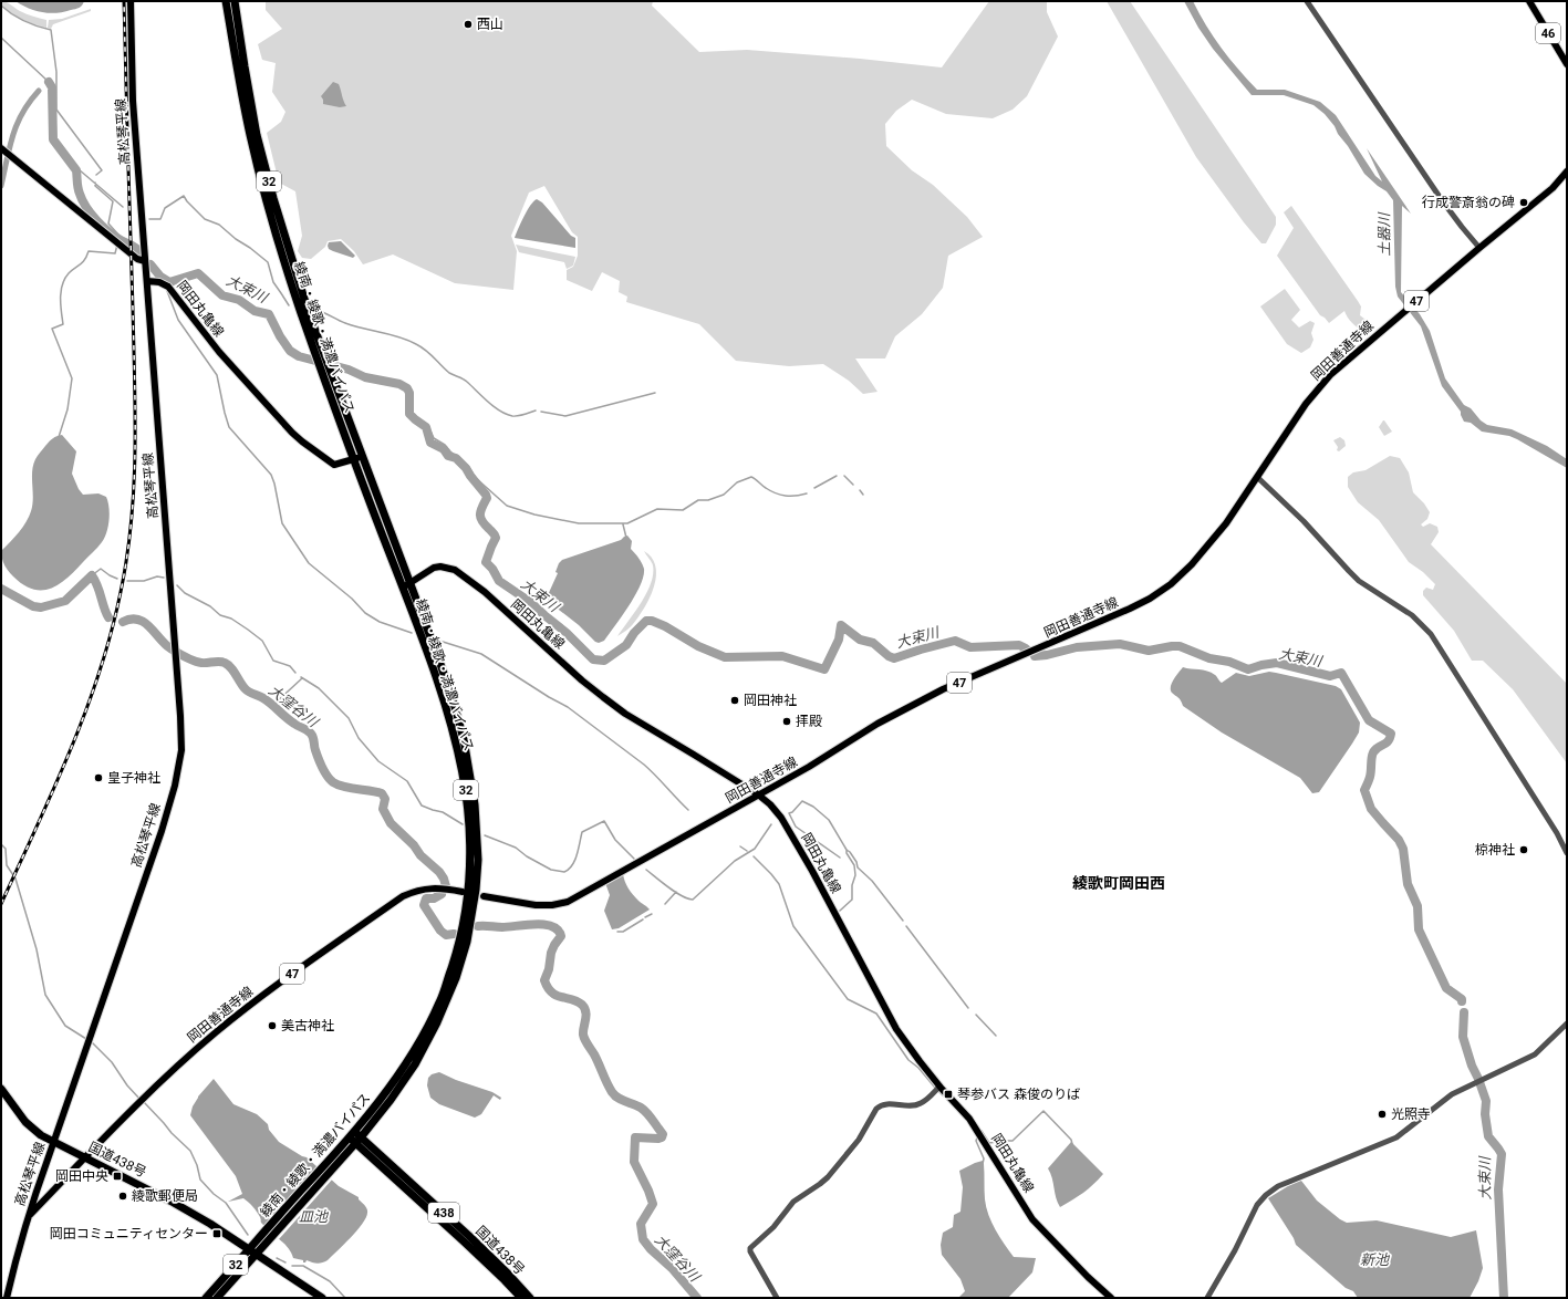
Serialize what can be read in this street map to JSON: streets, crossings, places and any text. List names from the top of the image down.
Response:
{
  "streets": {
    "highway": [
      "32",
      "綾南・綾歌・満濃バイパス",
      "国道438号",
      "438"
    ],
    "main road": [
      "46",
      "高松琴平線",
      "47",
      "岡田丸亀線",
      "岡田善通寺線"
    ]
  },
  "crossings": [
    ["高松琴平線", "岡田丸亀線"],
    ["高松琴平線", "岡田善通寺線"],
    ["高松琴平線", "国道438号"],
    ["岡田丸亀線", "綾南・綾歌・満濃バイパス"],
    ["岡田丸亀線", "岡田善通寺線"],
    ["綾南・綾歌・満濃バイパス", "国道438号"],
    ["岡田善通寺線", "国道438号"]
  ],
  "districts": ["綾歌町岡田西"],
  "water": [
    "土器川",
    "大束川",
    "大窪谷川",
    "皿池",
    "新池"
  ],
  "places": {
    "other": [
      "西山",
      "行成警斎翁の碑",
      "岡田神社",
      "拝殿",
      "皇子神社",
      "椋神社",
      "美古神社",
      "光照寺",
      "綾歌郵便局"
    ],
    "transit": ["琴参バス 森俊のりば", "岡田中央", "岡田コミュニティセンター"]
  }
}
